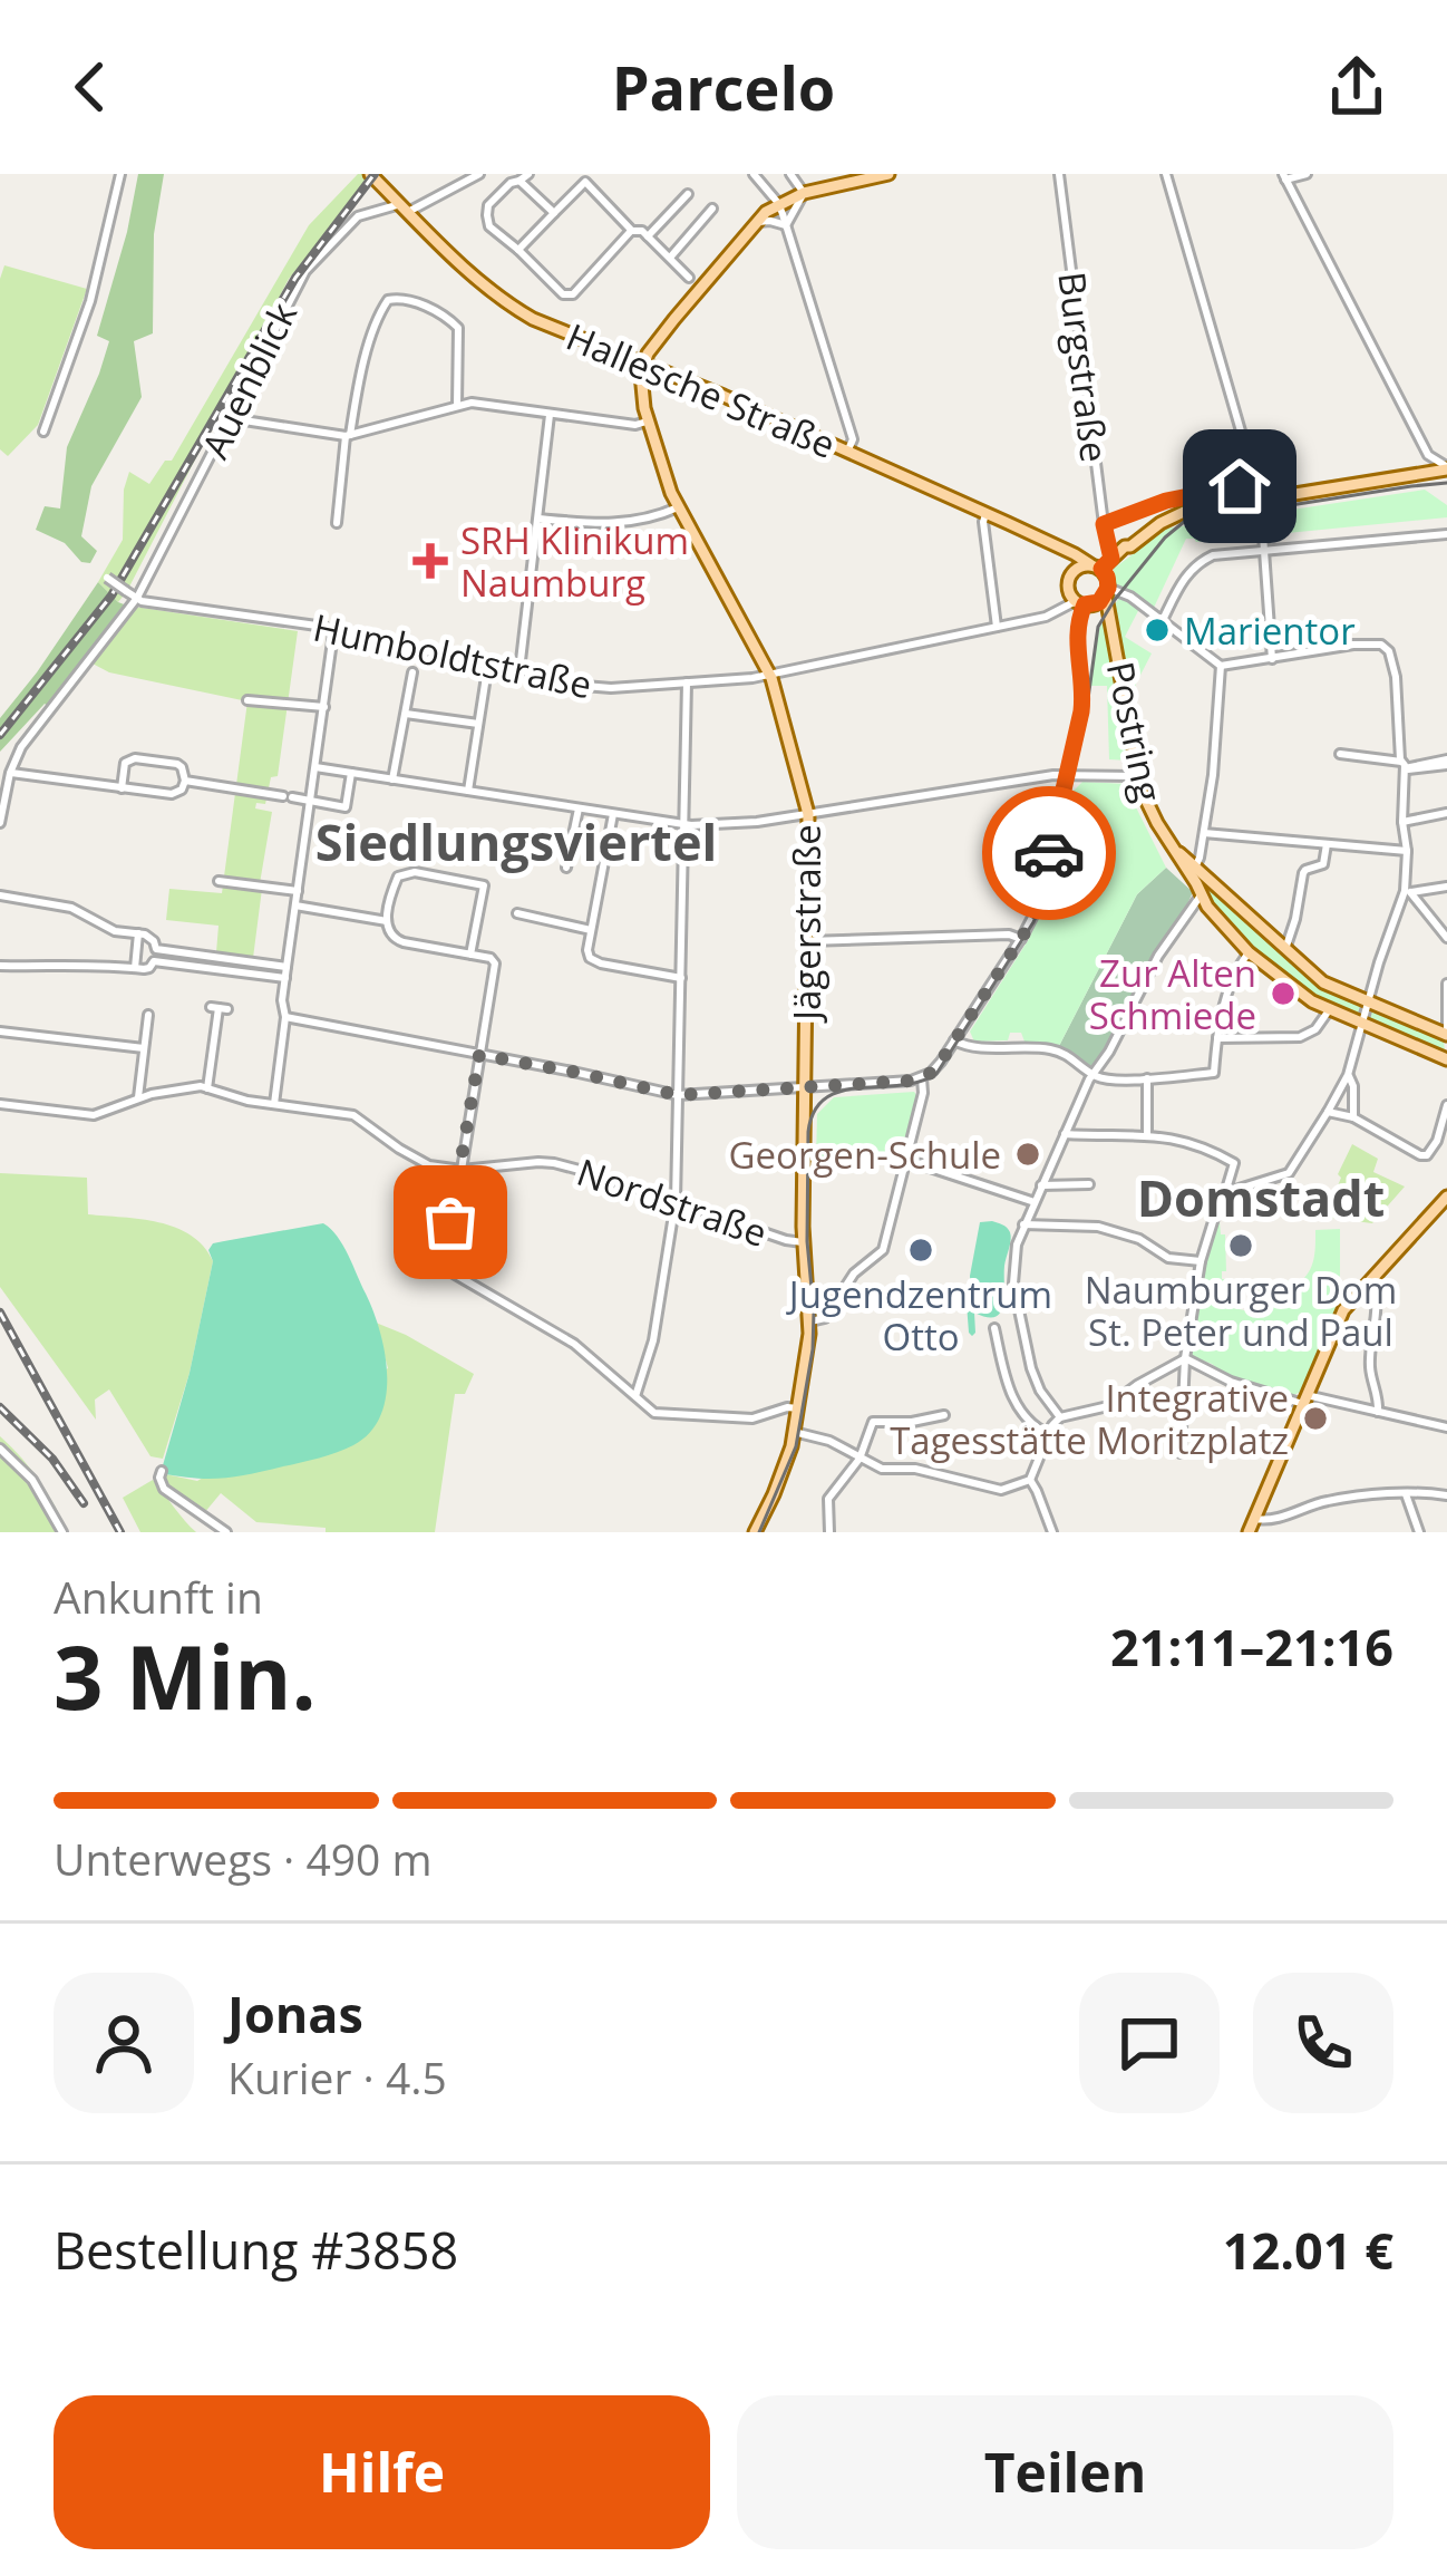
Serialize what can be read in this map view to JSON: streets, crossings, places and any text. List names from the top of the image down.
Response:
{
  "streets": {
    "main road": ["Hallesche Straße", "Postring", "Jägerstraße"],
    "street": [
      "Burgstraße",
      "Auenblick",
      "Humboldtstraße",
      "Nordstraße"
    ]
  },
  "crossings": [
    ["Auenblick", "Hallesche Straße"],
    ["Auenblick", "Humboldtstraße"],
    ["Hallesche Straße", "Jägerstraße"],
    ["Humboldtstraße", "Postring"],
    ["Humboldtstraße", "Jägerstraße"],
    ["Jägerstraße", "Nordstraße"]
  ],
  "districts": ["Siedlungsviertel", "Domstadt"],
  "places": {
    "health": ["SRH Klinikum Naumburg"],
    "other": [
      "Marientor",
      "Zur Alten Schmiede",
      "Georgen-Schule",
      "Naumburger Dom St. Peter und Paul",
      "Jugendzentrum Otto",
      "Integrative Tagesstätte Moritzplatz"
    ]
  },
  "page": {
    "header": "Parcelo",
    "heading": ["3 Min.", "Ankunft in", "21:11–21:16"],
    "panel": [
      "Jonas",
      "Kurier · 4.5",
      "Bestellung #3858",
      "12.01 €"
    ],
    "bar": "Unterwegs · 490 m",
    "buttons": ["Hilfe", "Teilen"]
  }
}
